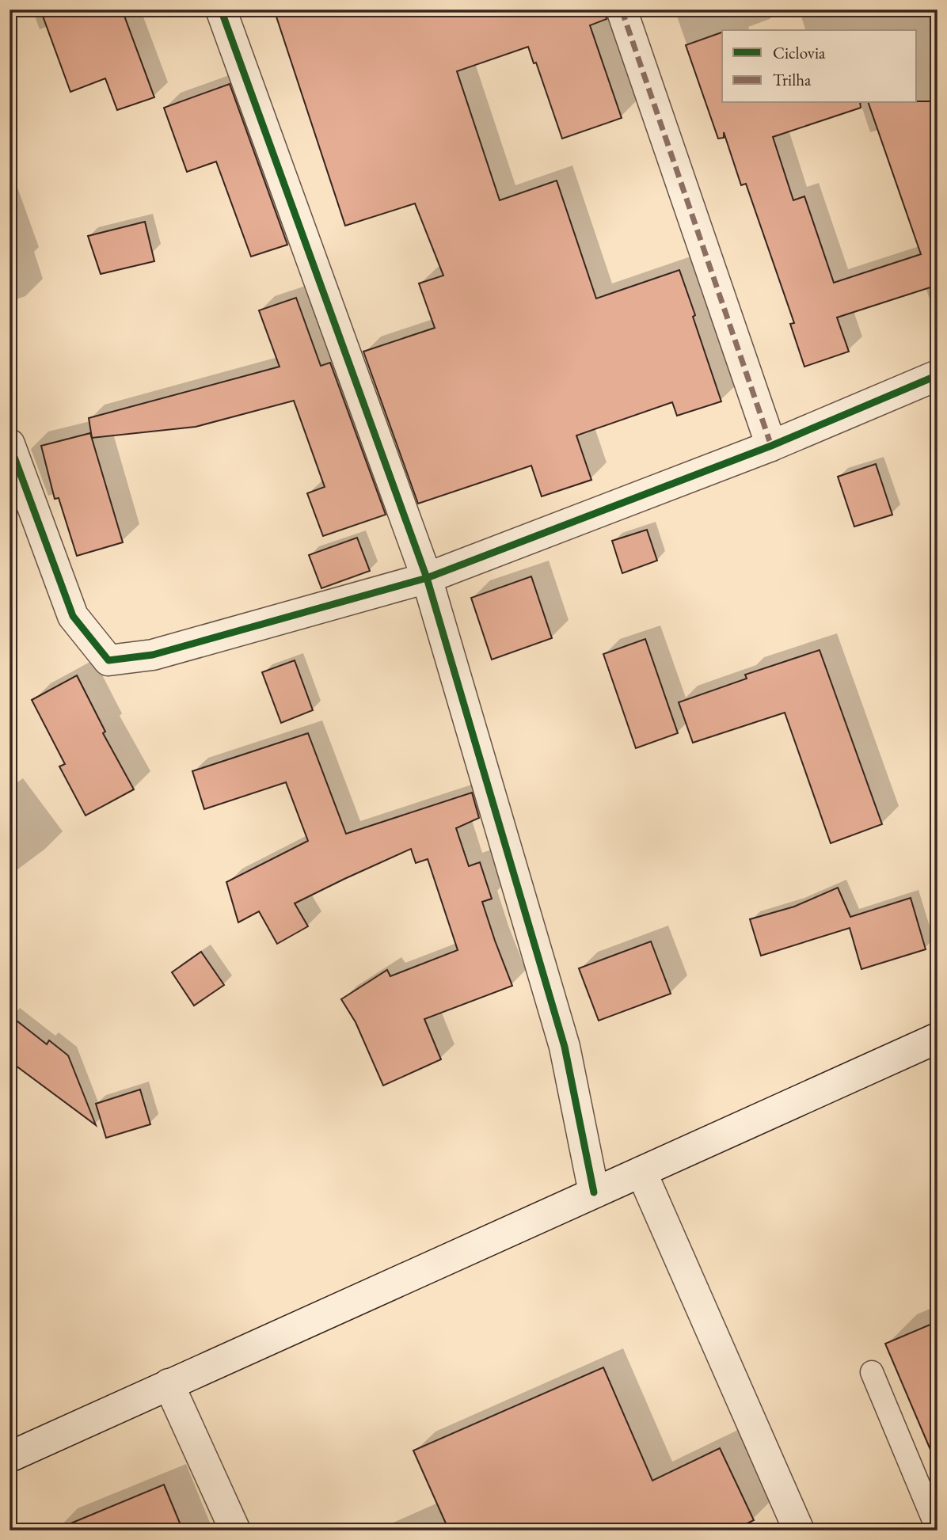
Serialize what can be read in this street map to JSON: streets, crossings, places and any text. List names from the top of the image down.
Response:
{
  "legend": ["Ciclovia", "Trilha"]
}
